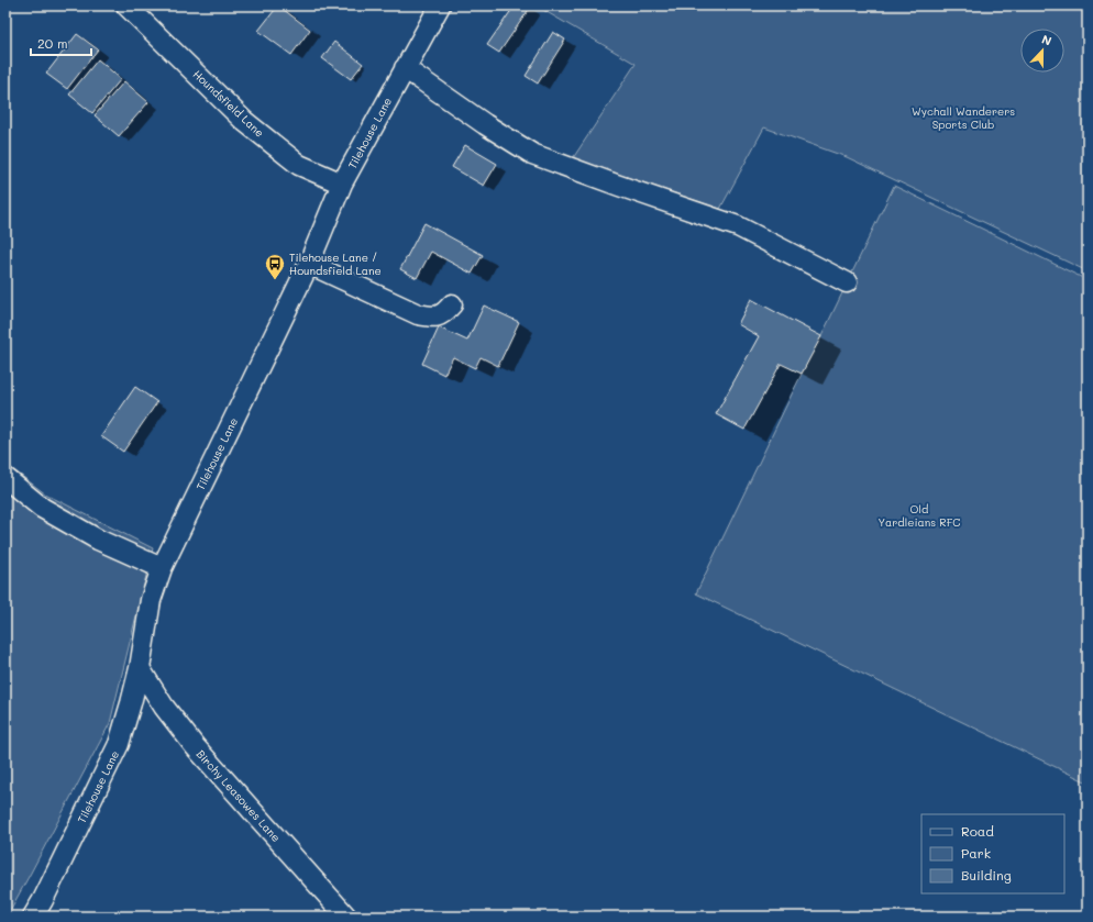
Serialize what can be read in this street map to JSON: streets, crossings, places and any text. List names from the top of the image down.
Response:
{
  "streets": {
    "street": ["Houndsfield Lane", "Tilehouse Lane", "Birchy Leasowes Lane"]
  },
  "crossings": [
    ["Houndsfield Lane", "Tilehouse Lane"],
    ["Tilehouse Lane", "Birchy Leasowes Lane"]
  ],
  "parks": ["Wychall Wanderers Sports Club", "Old Yardleians RFC"],
  "places": {
    "bus stop": ["Tilehouse Lane / Houndsfield Lane"]
  },
  "legend": ["Road", "Park", "Building"],
  "scale_bar": "20 m",
  "north": "top"
}
